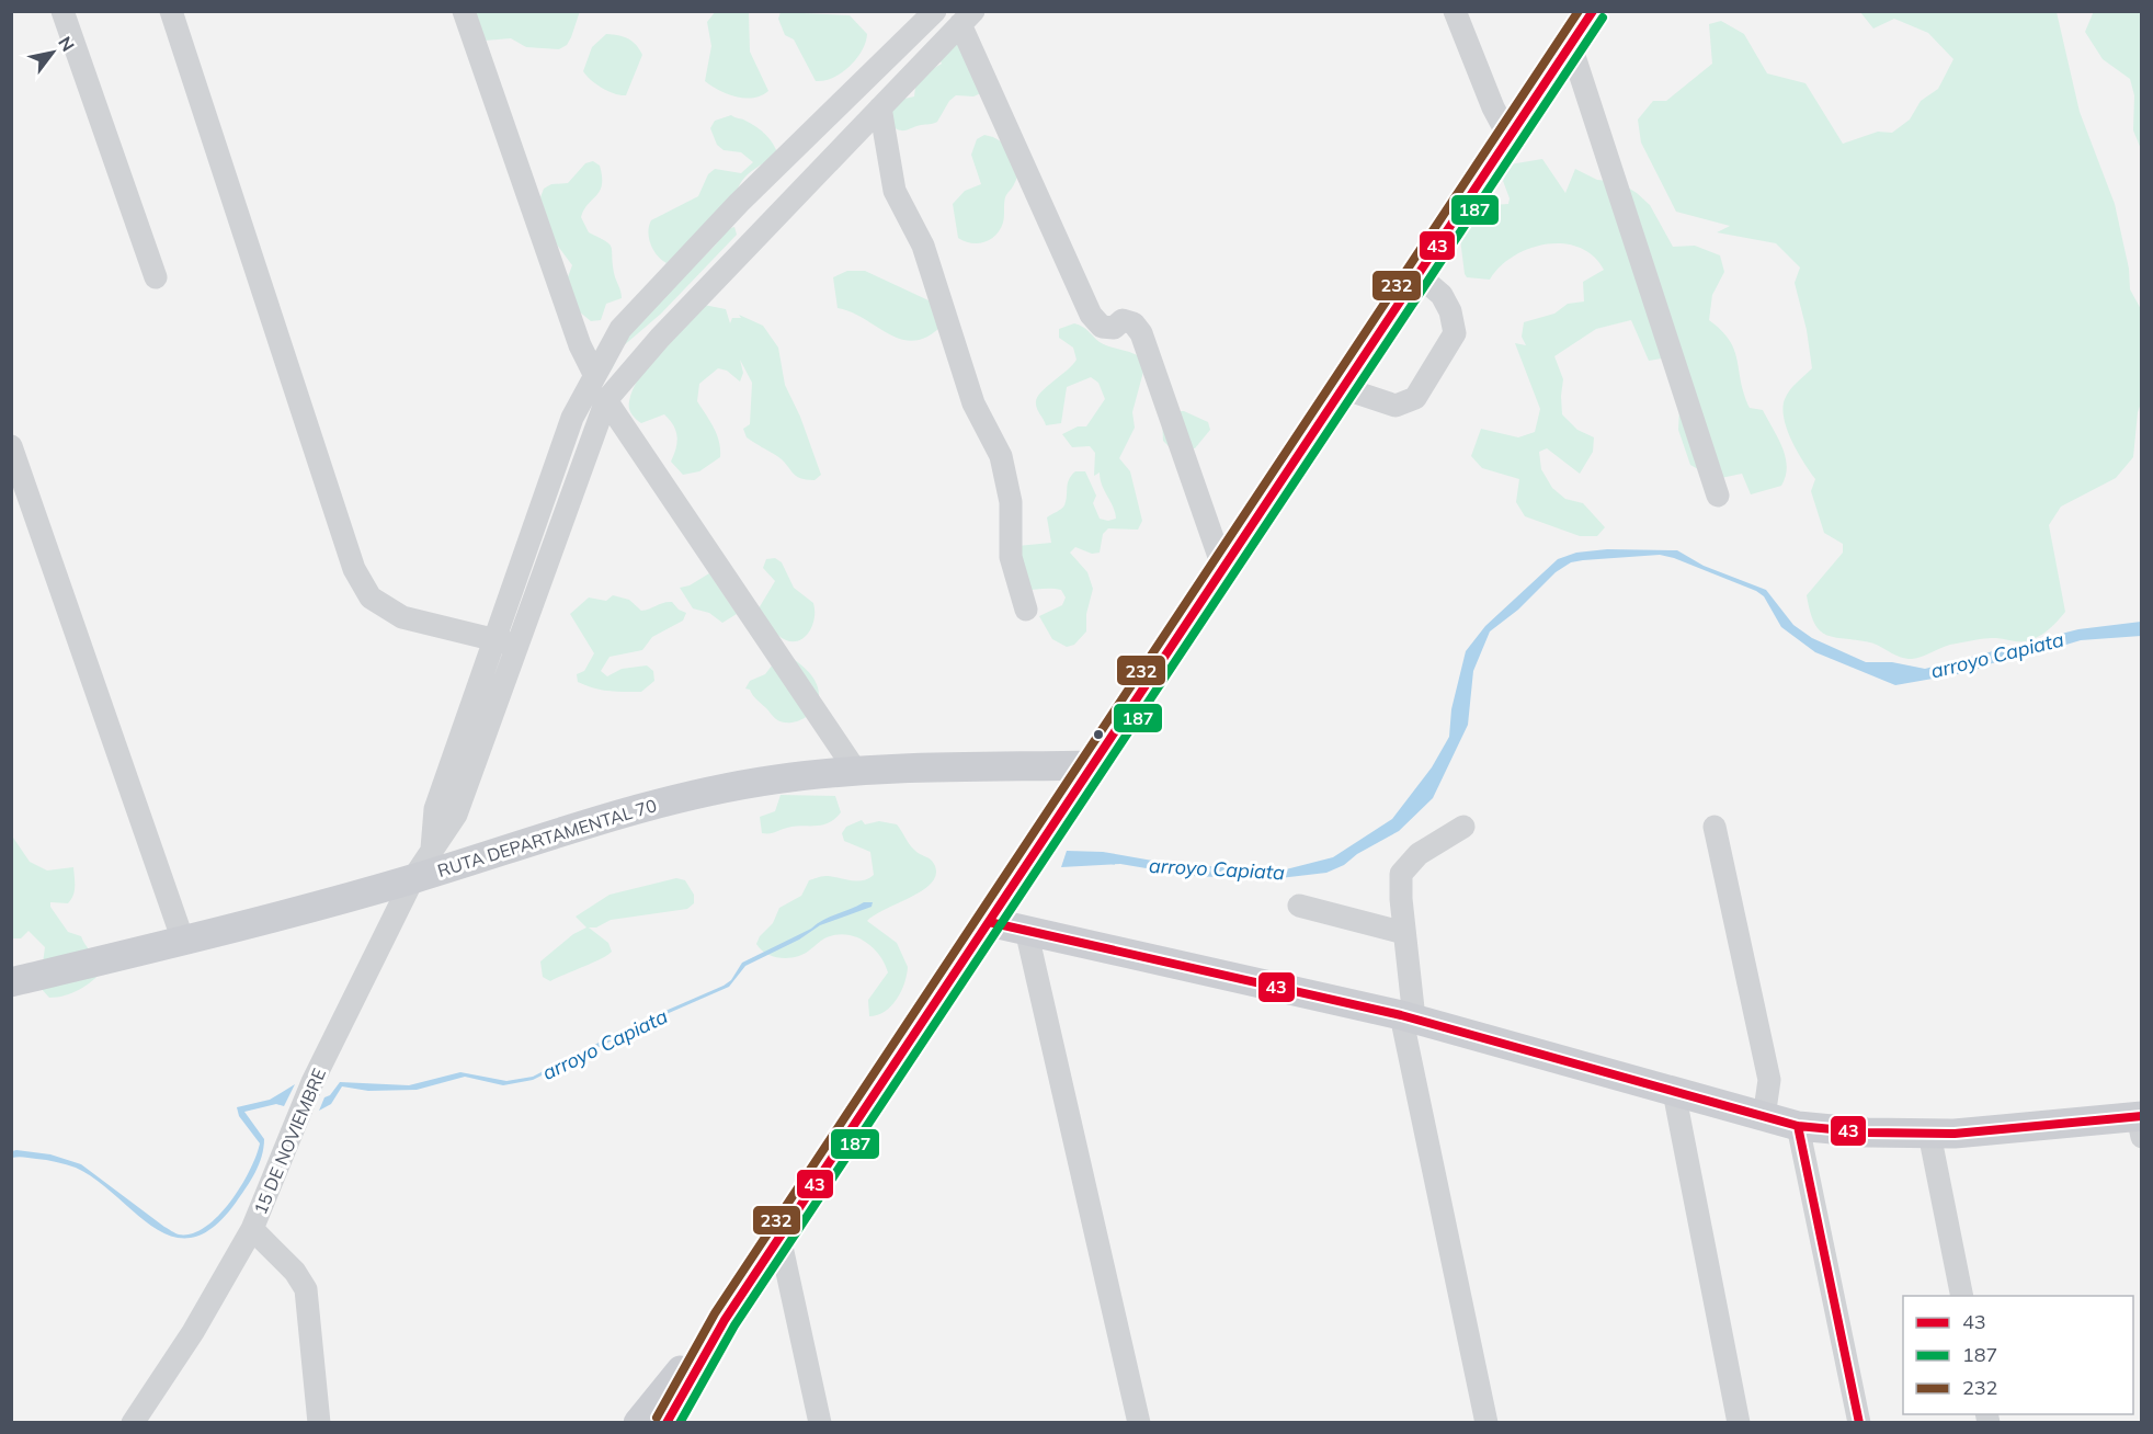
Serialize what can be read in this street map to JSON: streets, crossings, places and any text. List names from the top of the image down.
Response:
{
  "streets": {
    "main road": ["RUTA DEPARTAMENTAL 70"],
    "street": ["15 DE NOVIEMBRE"]
  },
  "crossings": [
    ["RUTA DEPARTAMENTAL 70", "15 DE NOVIEMBRE"]
  ],
  "water": ["arroyo Capiata"],
  "lines": ["transit line 43", "transit line 232", "transit line 187"],
  "legend": ["43", "187", "232"],
  "north": "top right"
}
